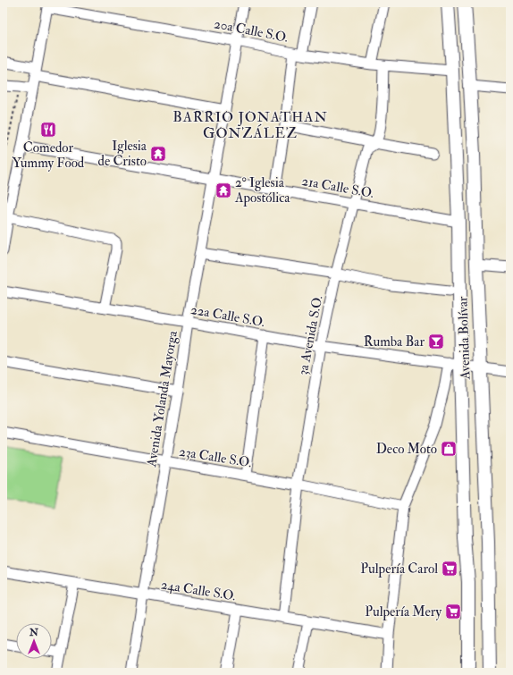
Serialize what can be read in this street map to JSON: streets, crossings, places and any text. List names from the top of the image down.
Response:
{
  "streets": {
    "main road": ["Avenida Bolívar"],
    "street": [
      "20a Calle S.O.",
      "21a Calle S.O.",
      "22a Calle S.O.",
      "3a Avenida S.O.",
      "Avenida Yolanda Mayorga",
      "23a Calle S.O.",
      "24a Calle S.O."
    ]
  },
  "crossings": [
    ["20a Calle S.O.", "3a Avenida S.O."],
    ["20a Calle S.O.", "Avenida Bolívar"],
    ["20a Calle S.O.", "Avenida Yolanda Mayorga"],
    ["21a Calle S.O.", "3a Avenida S.O."],
    ["21a Calle S.O.", "Avenida Bolívar"],
    ["21a Calle S.O.", "Avenida Yolanda Mayorga"],
    ["22a Calle S.O.", "3a Avenida S.O."],
    ["22a Calle S.O.", "Avenida Bolívar"],
    ["22a Calle S.O.", "Avenida Yolanda Mayorga"],
    ["3a Avenida S.O.", "23a Calle S.O."],
    ["3a Avenida S.O.", "24a Calle S.O."],
    ["Avenida Yolanda Mayorga", "23a Calle S.O."],
    ["Avenida Yolanda Mayorga", "24a Calle S.O."]
  ],
  "districts": ["BARRIO JONATHAN GONZÁLEZ"],
  "places": {
    "restaurant": ["Comedor Yummy Food"],
    "temple": ["Iglesia de Cristo", "2° Iglesia Apostólica"],
    "bar": ["Rumba Bar"],
    "shop": ["Deco Moto"],
    "supermarket": ["Pulpería Carol", "Pulpería Mery"]
  },
  "north": "top"
}
